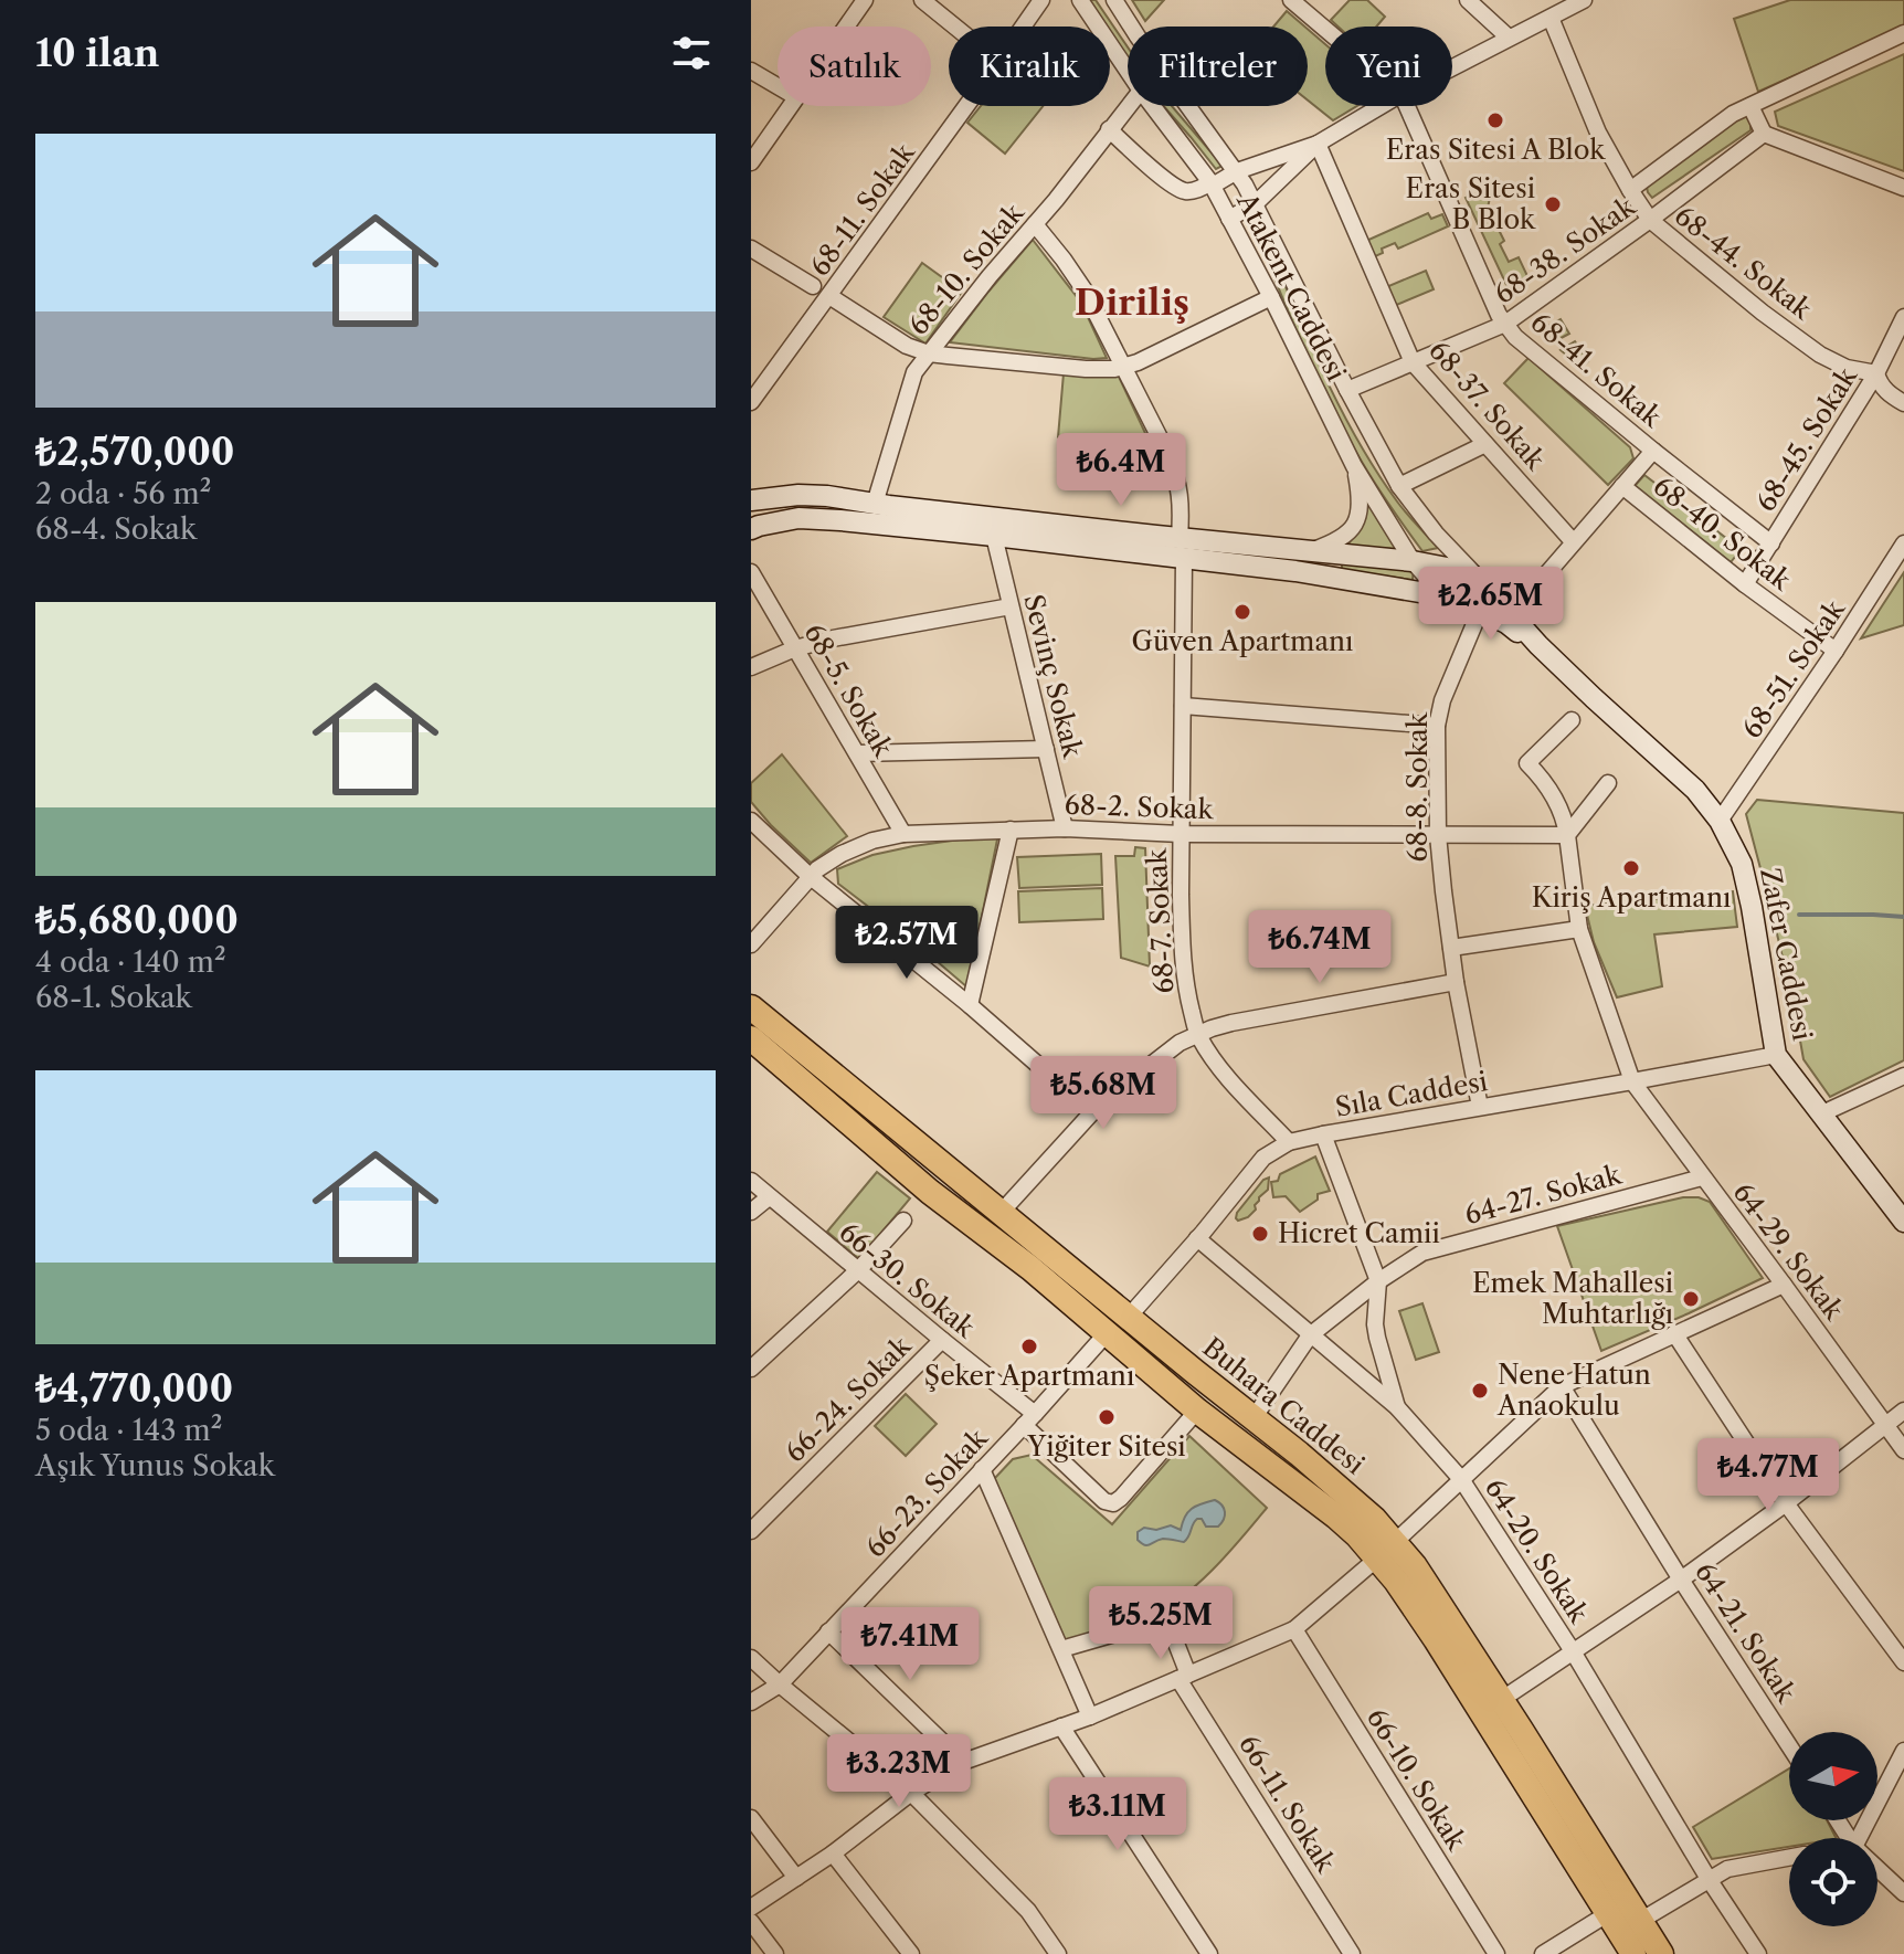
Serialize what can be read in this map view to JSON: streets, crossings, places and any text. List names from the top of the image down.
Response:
{
  "streets": {
    "main road": ["Buhara Caddesi"],
    "street": [
      "68-11. Sokak",
      "68-38. Sokak",
      "68-44. Sokak",
      "68-10. Sokak",
      "Atakent Caddesi",
      "68-41. Sokak",
      "68-37. Sokak",
      "68-45. Sokak",
      "68-40. Sokak",
      "68-51. Sokak",
      "Sevinç Sokak",
      "68-5. Sokak",
      "68-8. Sokak",
      "68-2. Sokak",
      "68-7. Sokak",
      "Zafer Caddesi",
      "Sıla Caddesi",
      "64-27. Sokak",
      "64-29. Sokak",
      "66-30. Sokak",
      "66-24. Sokak",
      "66-23. Sokak",
      "64-20. Sokak",
      "64-21. Sokak",
      "66-10. Sokak",
      "66-11. Sokak"
    ]
  },
  "crossings": [
    ["68-38. Sokak", "68-44. Sokak"],
    ["68-38. Sokak", "Atakent Caddesi"],
    ["68-38. Sokak", "68-41. Sokak"],
    ["68-38. Sokak", "68-37. Sokak"],
    ["68-44. Sokak", "68-45. Sokak"],
    ["68-10. Sokak", "68-7. Sokak"],
    ["Atakent Caddesi", "68-8. Sokak"],
    ["68-41. Sokak", "68-45. Sokak"],
    ["68-45. Sokak", "68-40. Sokak"],
    ["68-40. Sokak", "68-51. Sokak"],
    ["68-51. Sokak", "Zafer Caddesi"],
    ["Sevinç Sokak", "68-2. Sokak"],
    ["68-5. Sokak", "68-2. Sokak"],
    ["68-8. Sokak", "68-2. Sokak"],
    ["68-8. Sokak", "Sıla Caddesi"],
    ["68-2. Sokak", "68-7. Sokak"],
    ["68-2. Sokak", "64-29. Sokak"],
    ["68-7. Sokak", "Sıla Caddesi"],
    ["Zafer Caddesi", "Sıla Caddesi"],
    ["Sıla Caddesi", "64-29. Sokak"],
    ["Sıla Caddesi", "Buhara Caddesi"],
    ["Sıla Caddesi", "64-20. Sokak"],
    ["64-27. Sokak", "64-29. Sokak"],
    ["64-27. Sokak", "Buhara Caddesi"],
    ["64-27. Sokak", "64-20. Sokak"],
    ["66-30. Sokak", "66-24. Sokak"],
    ["66-30. Sokak", "Buhara Caddesi"],
    ["66-30. Sokak", "66-23. Sokak"],
    ["Buhara Caddesi", "66-23. Sokak"]
  ],
  "districts": ["Diriliş"],
  "places": [
    "Eras Sitesi A Blok",
    "Eras Sitesi B Blok",
    "Güven Apartmanı",
    "Kiriş Apartmanı",
    "Hicret Camii",
    "Emek Mahallesi Muhtarlığı",
    "Şeker Apartmanı",
    "Nene Hatun Anaokulu",
    "Yiğiter Sitesi"
  ],
  "north": "right",
  "page": {
    "heading": "10 ilan",
    "chip": [
      "Satılık",
      "Kiralık",
      "Filtreler",
      "Yeni"
    ],
    "list": [
      {
        "name": "₺2,570,000",
        "note": "2 oda · 56 m² · 68-4. Sokak"
      },
      {
        "name": "₺5,680,000",
        "note": "4 oda · 140 m² · 68-1. Sokak"
      },
      {
        "name": "₺4,770,000",
        "note": "5 oda · 143 m² · Aşık Yunus Sokak"
      }
    ],
    "price": [
      "₺6.4M",
      "₺2.65M",
      "₺2.57M",
      "₺6.74M",
      "₺5.68M",
      "₺4.77M",
      "₺5.25M",
      "₺7.41M",
      "₺3.23M",
      "₺3.11M"
    ]
  }
}
